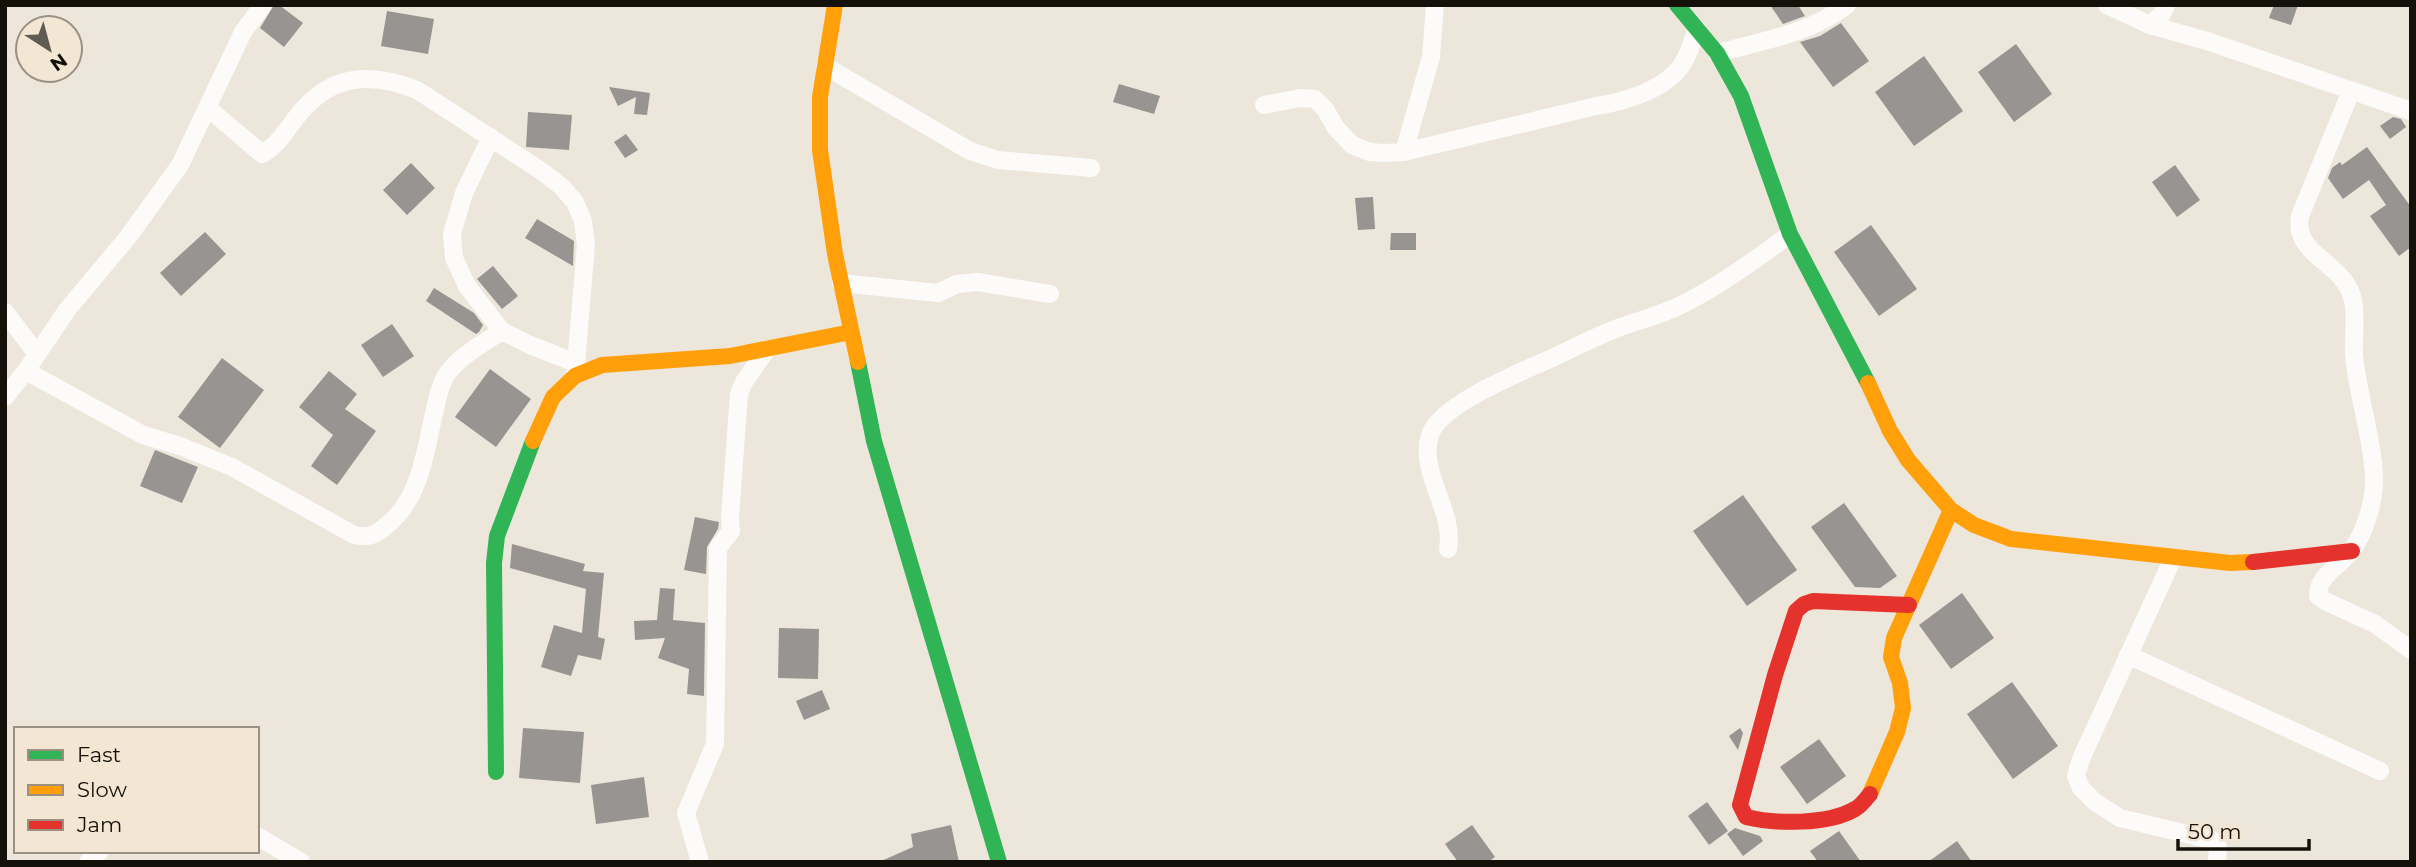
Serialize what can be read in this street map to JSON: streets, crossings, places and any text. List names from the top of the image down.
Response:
{
  "legend": ["Fast", "Slow", "Jam"],
  "scale_bar": "50 m",
  "north": "bottom right"
}
